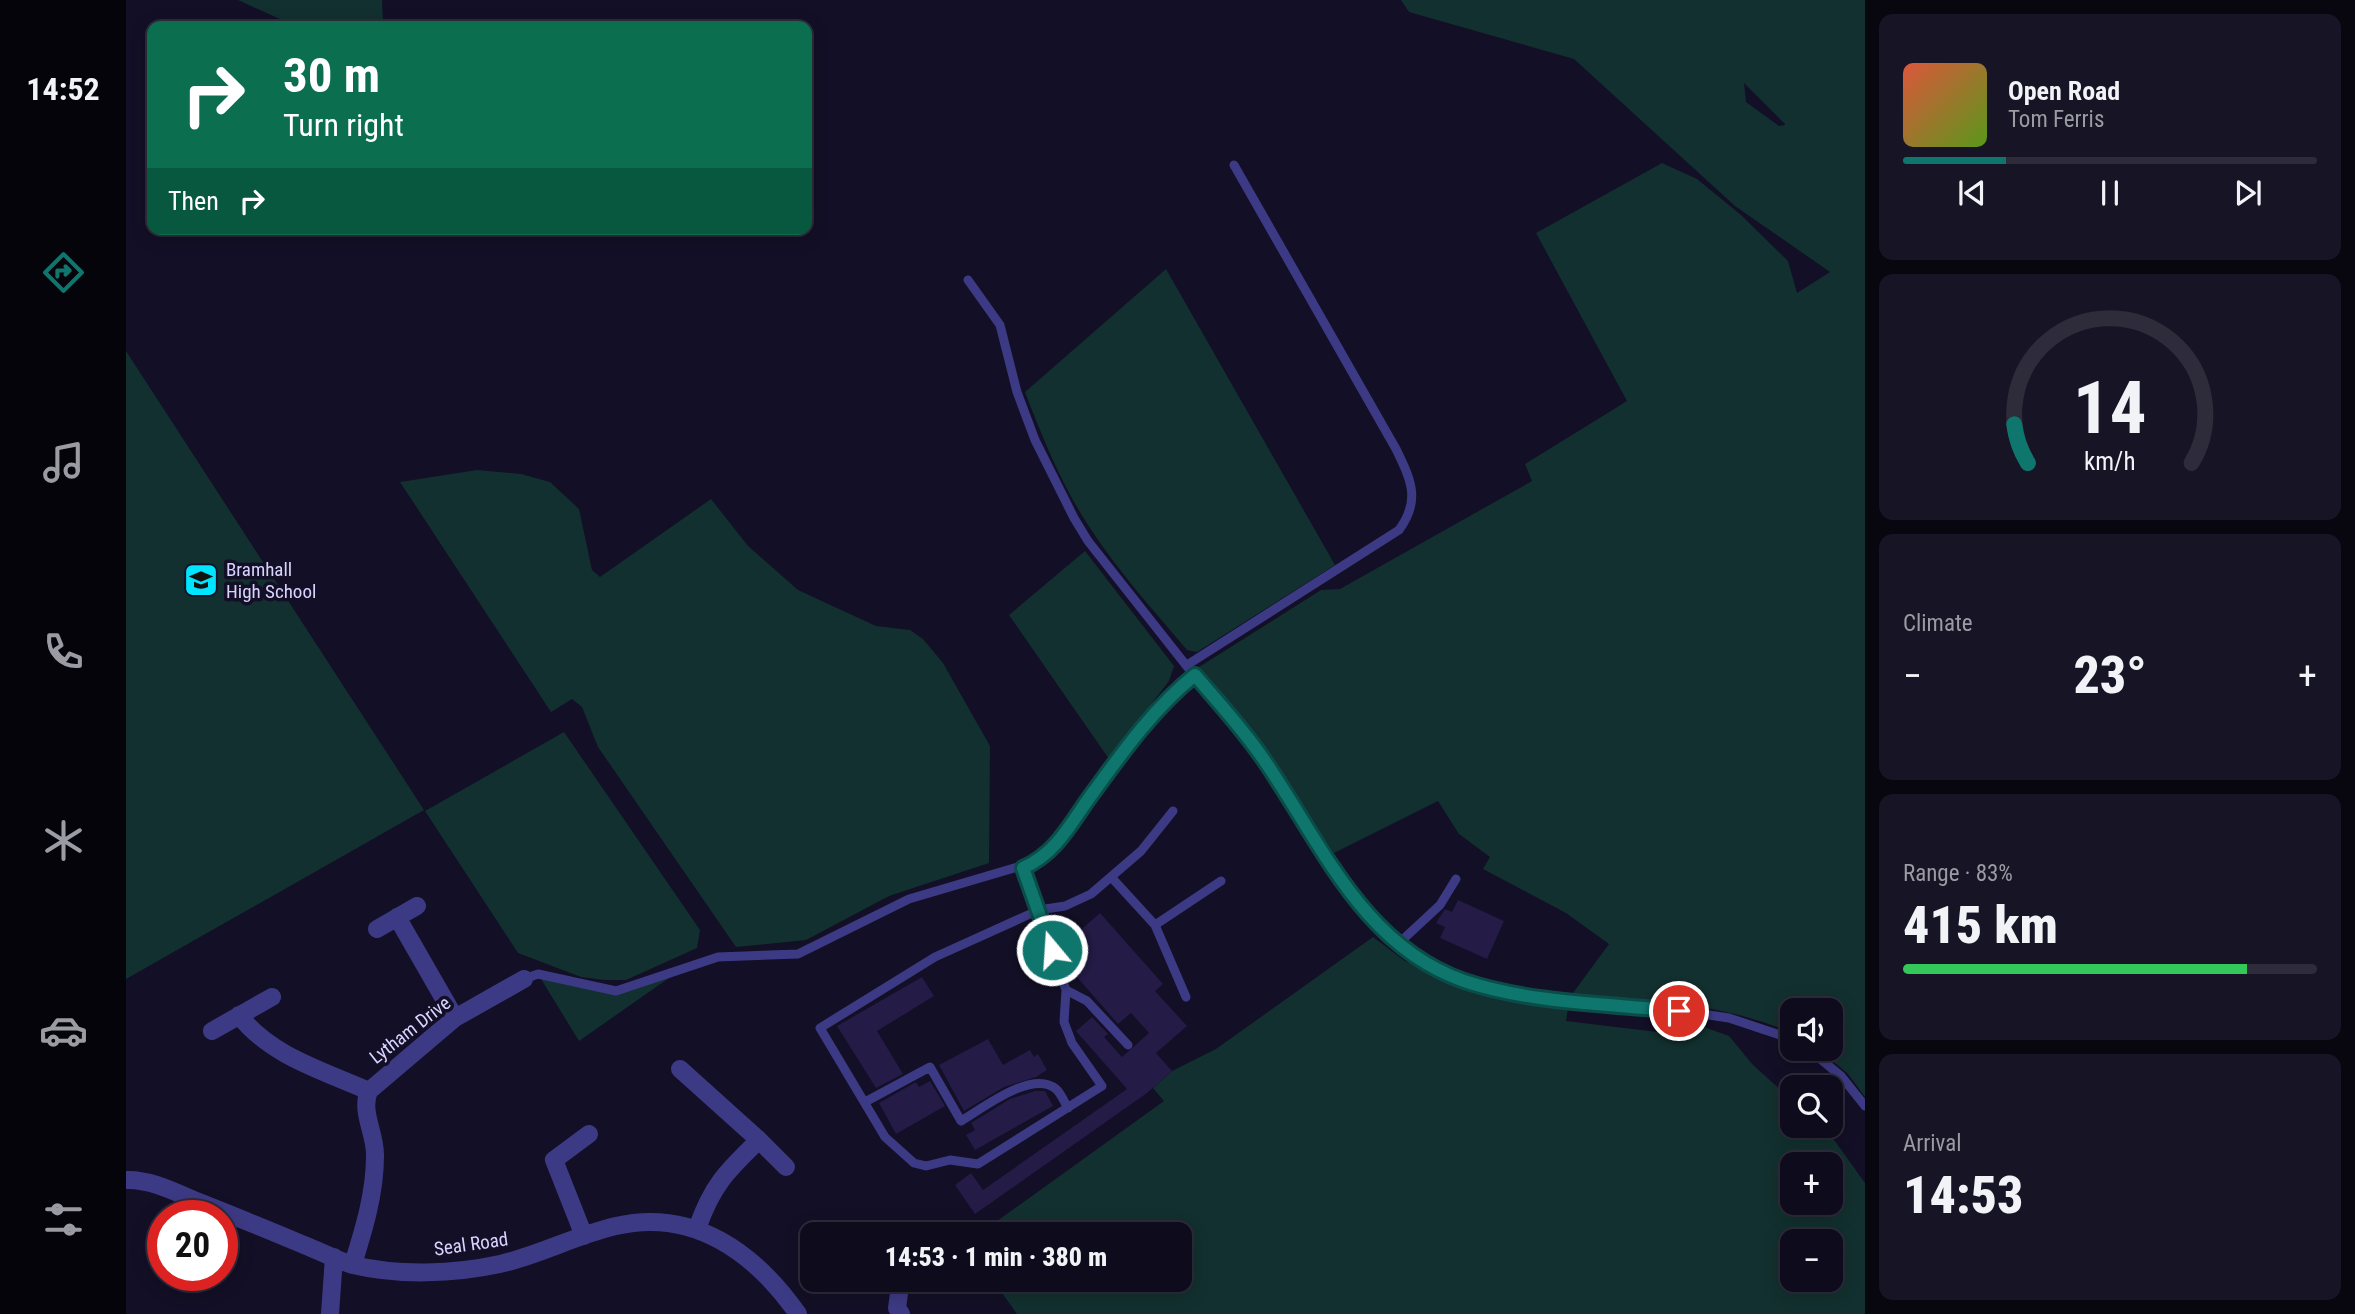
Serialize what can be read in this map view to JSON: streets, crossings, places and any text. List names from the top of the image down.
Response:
{
  "streets": {
    "street": ["Lytham Drive", "Seal Road"]
  },
  "crossings": [
    ["Lytham Drive", "Seal Road"]
  ],
  "places": {
    "school or university": ["Bramhall High School"]
  },
  "page": {
    "tabs": "14:52",
    "turn": ["30 m", "Turn right"],
    "song": ["Open Road", "Tom Ferris"],
    "then": "Then",
    "tile": [
      "Climate",
      ["Range · 83%", "415 km"],
      ["Arrival", "14:53"]
    ],
    "heat": ["−", "23°", "+"],
    "map_buttons": ["+", "−"],
    "limit": "20",
    "trip": "14:53 · 1 min · 380 m",
    "gauge": ["14", "km/h"]
  }
}
